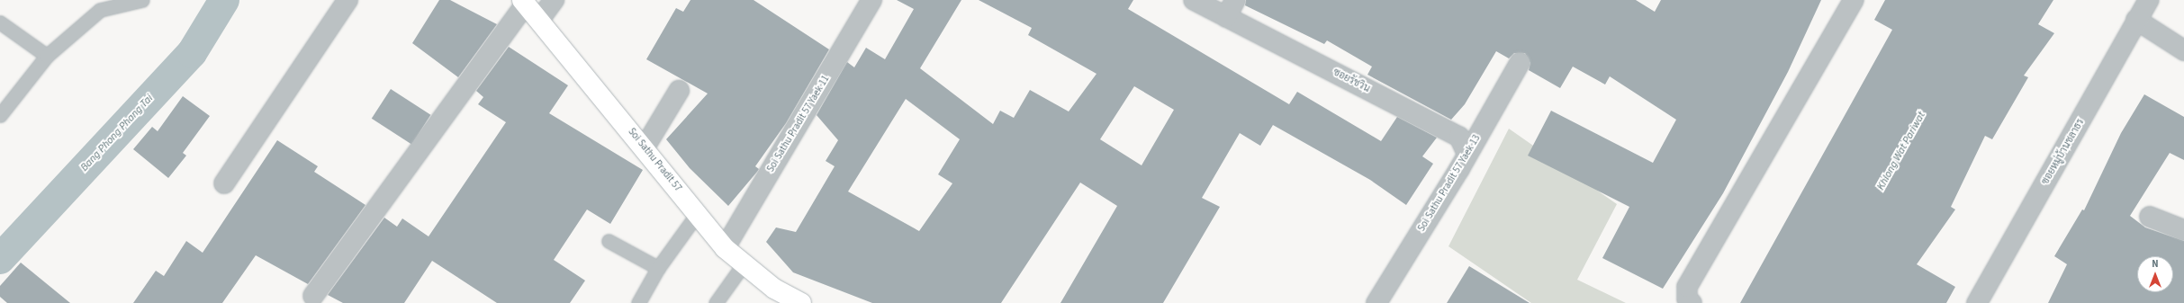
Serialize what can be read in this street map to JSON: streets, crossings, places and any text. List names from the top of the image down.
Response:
{
  "streets": {
    "street": [
      "ซอยรัชวิน",
      "Soi Sathu Pradit 57 Yaek 11",
      "ซอยหมู่บ้านชลาธร",
      "Soi Sathu Pradit 57",
      "Soi Sathu Pradit 57 Yaek 13"
    ]
  },
  "crossings": [
    ["ซอยรัชวิน", "Soi Sathu Pradit 57 Yaek 13"],
    ["Soi Sathu Pradit 57 Yaek 11", "Soi Sathu Pradit 57"]
  ],
  "water": ["Bang Phong Phang Tai", "Khlong Wat Pariwat"],
  "north": "top"
}
